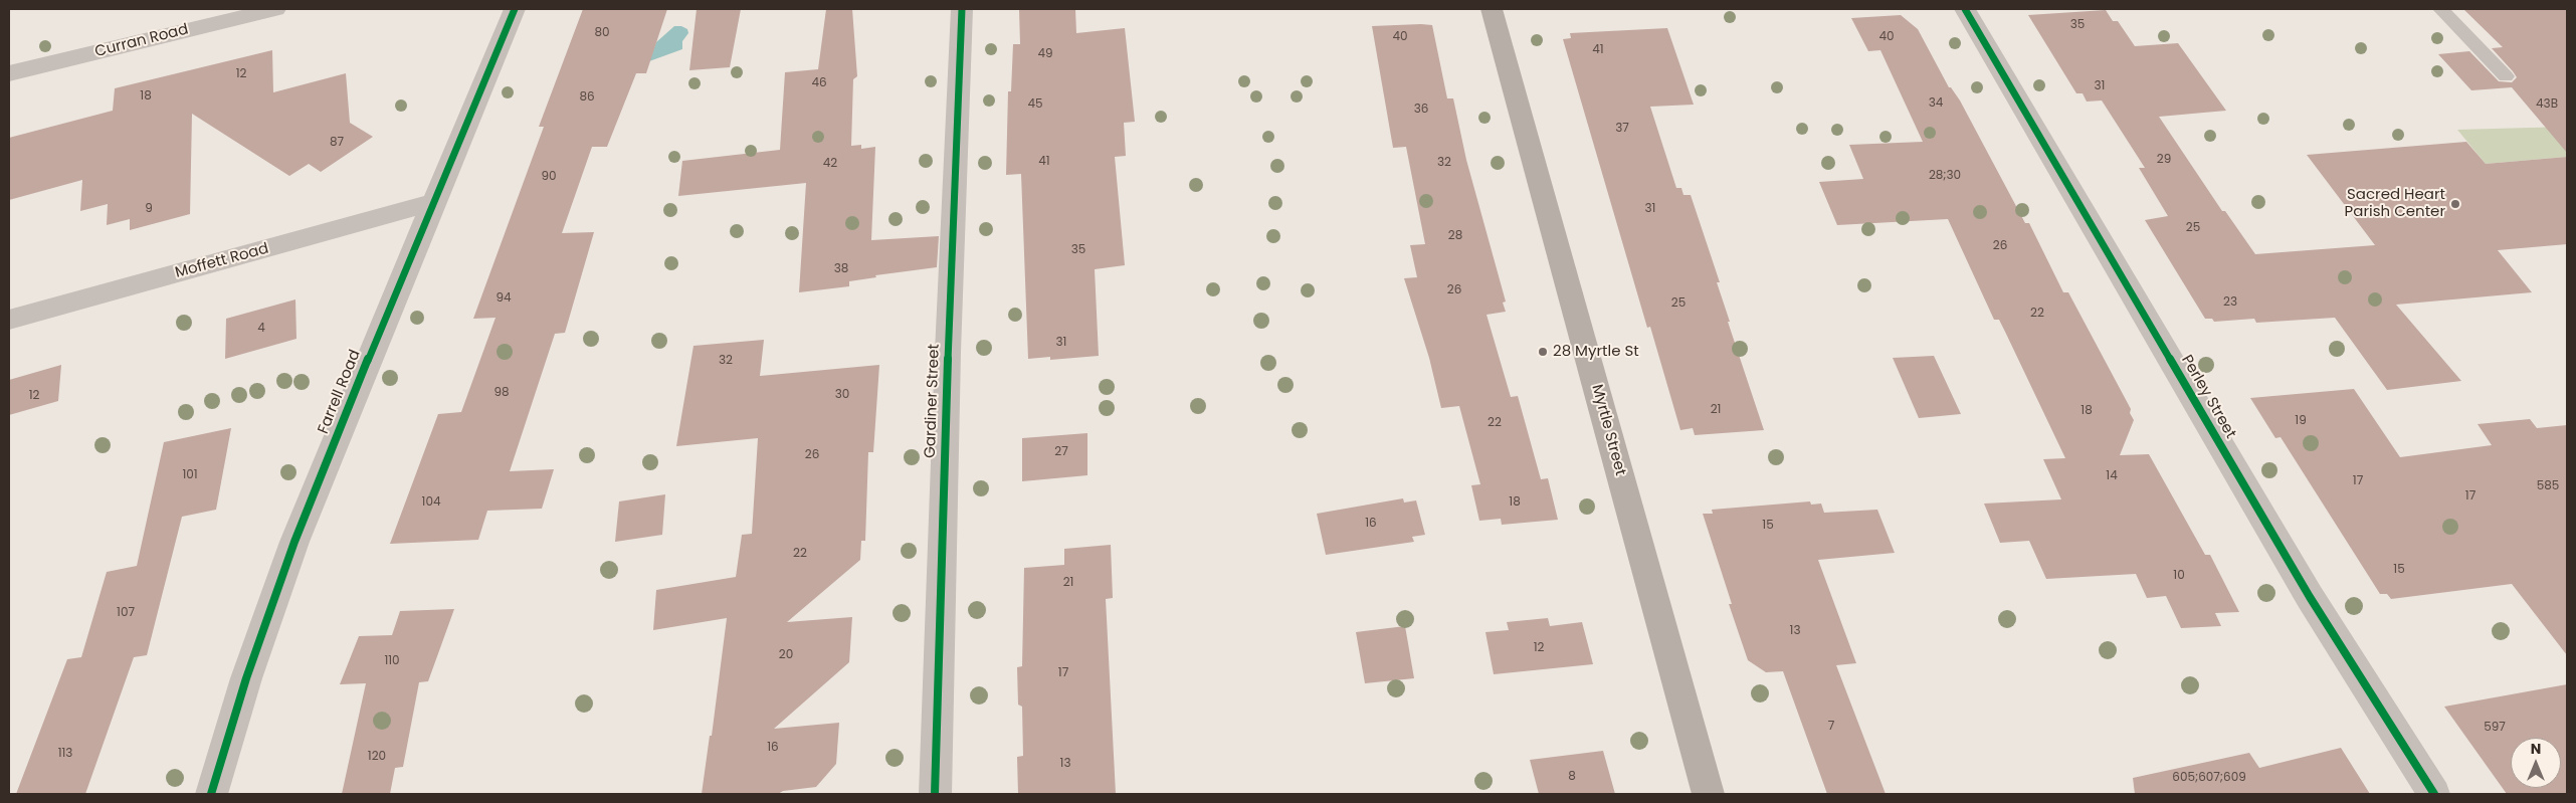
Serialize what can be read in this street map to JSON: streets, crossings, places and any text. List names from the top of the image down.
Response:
{
  "streets": {
    "main road": ["Myrtle Street"],
    "street": [
      "Curran Road",
      "Moffett Road",
      "Farrell Road",
      "Perley Street",
      "Gardiner Street"
    ]
  },
  "crossings": [
    ["Moffett Road", "Farrell Road"]
  ],
  "places": ["Sacred Heart Parish Center", "28 Myrtle St"],
  "house_numbers": [
    "35",
    "80",
    "40",
    "40",
    "41",
    "49",
    "12",
    "46",
    "31",
    "18",
    "86",
    "34",
    "45",
    "43B",
    "36",
    "37",
    "87",
    "29",
    "41",
    "32",
    "42",
    "28;30",
    "90",
    "9",
    "31",
    "25",
    "28",
    "26",
    "35",
    "38",
    "26",
    "94",
    "23",
    "25",
    "22",
    "4",
    "31",
    "32",
    "98",
    "30",
    "12",
    "21",
    "18",
    "19",
    "22",
    "27",
    "26",
    "101",
    "14",
    "17",
    "585",
    "17",
    "104",
    "18",
    "16",
    "15",
    "22",
    "15",
    "10",
    "21",
    "107",
    "13",
    "12",
    "20",
    "110",
    "17",
    "7",
    "597",
    "16",
    "113",
    "120",
    "13",
    "8",
    "605;607;609"
  ],
  "north": "top"
}
